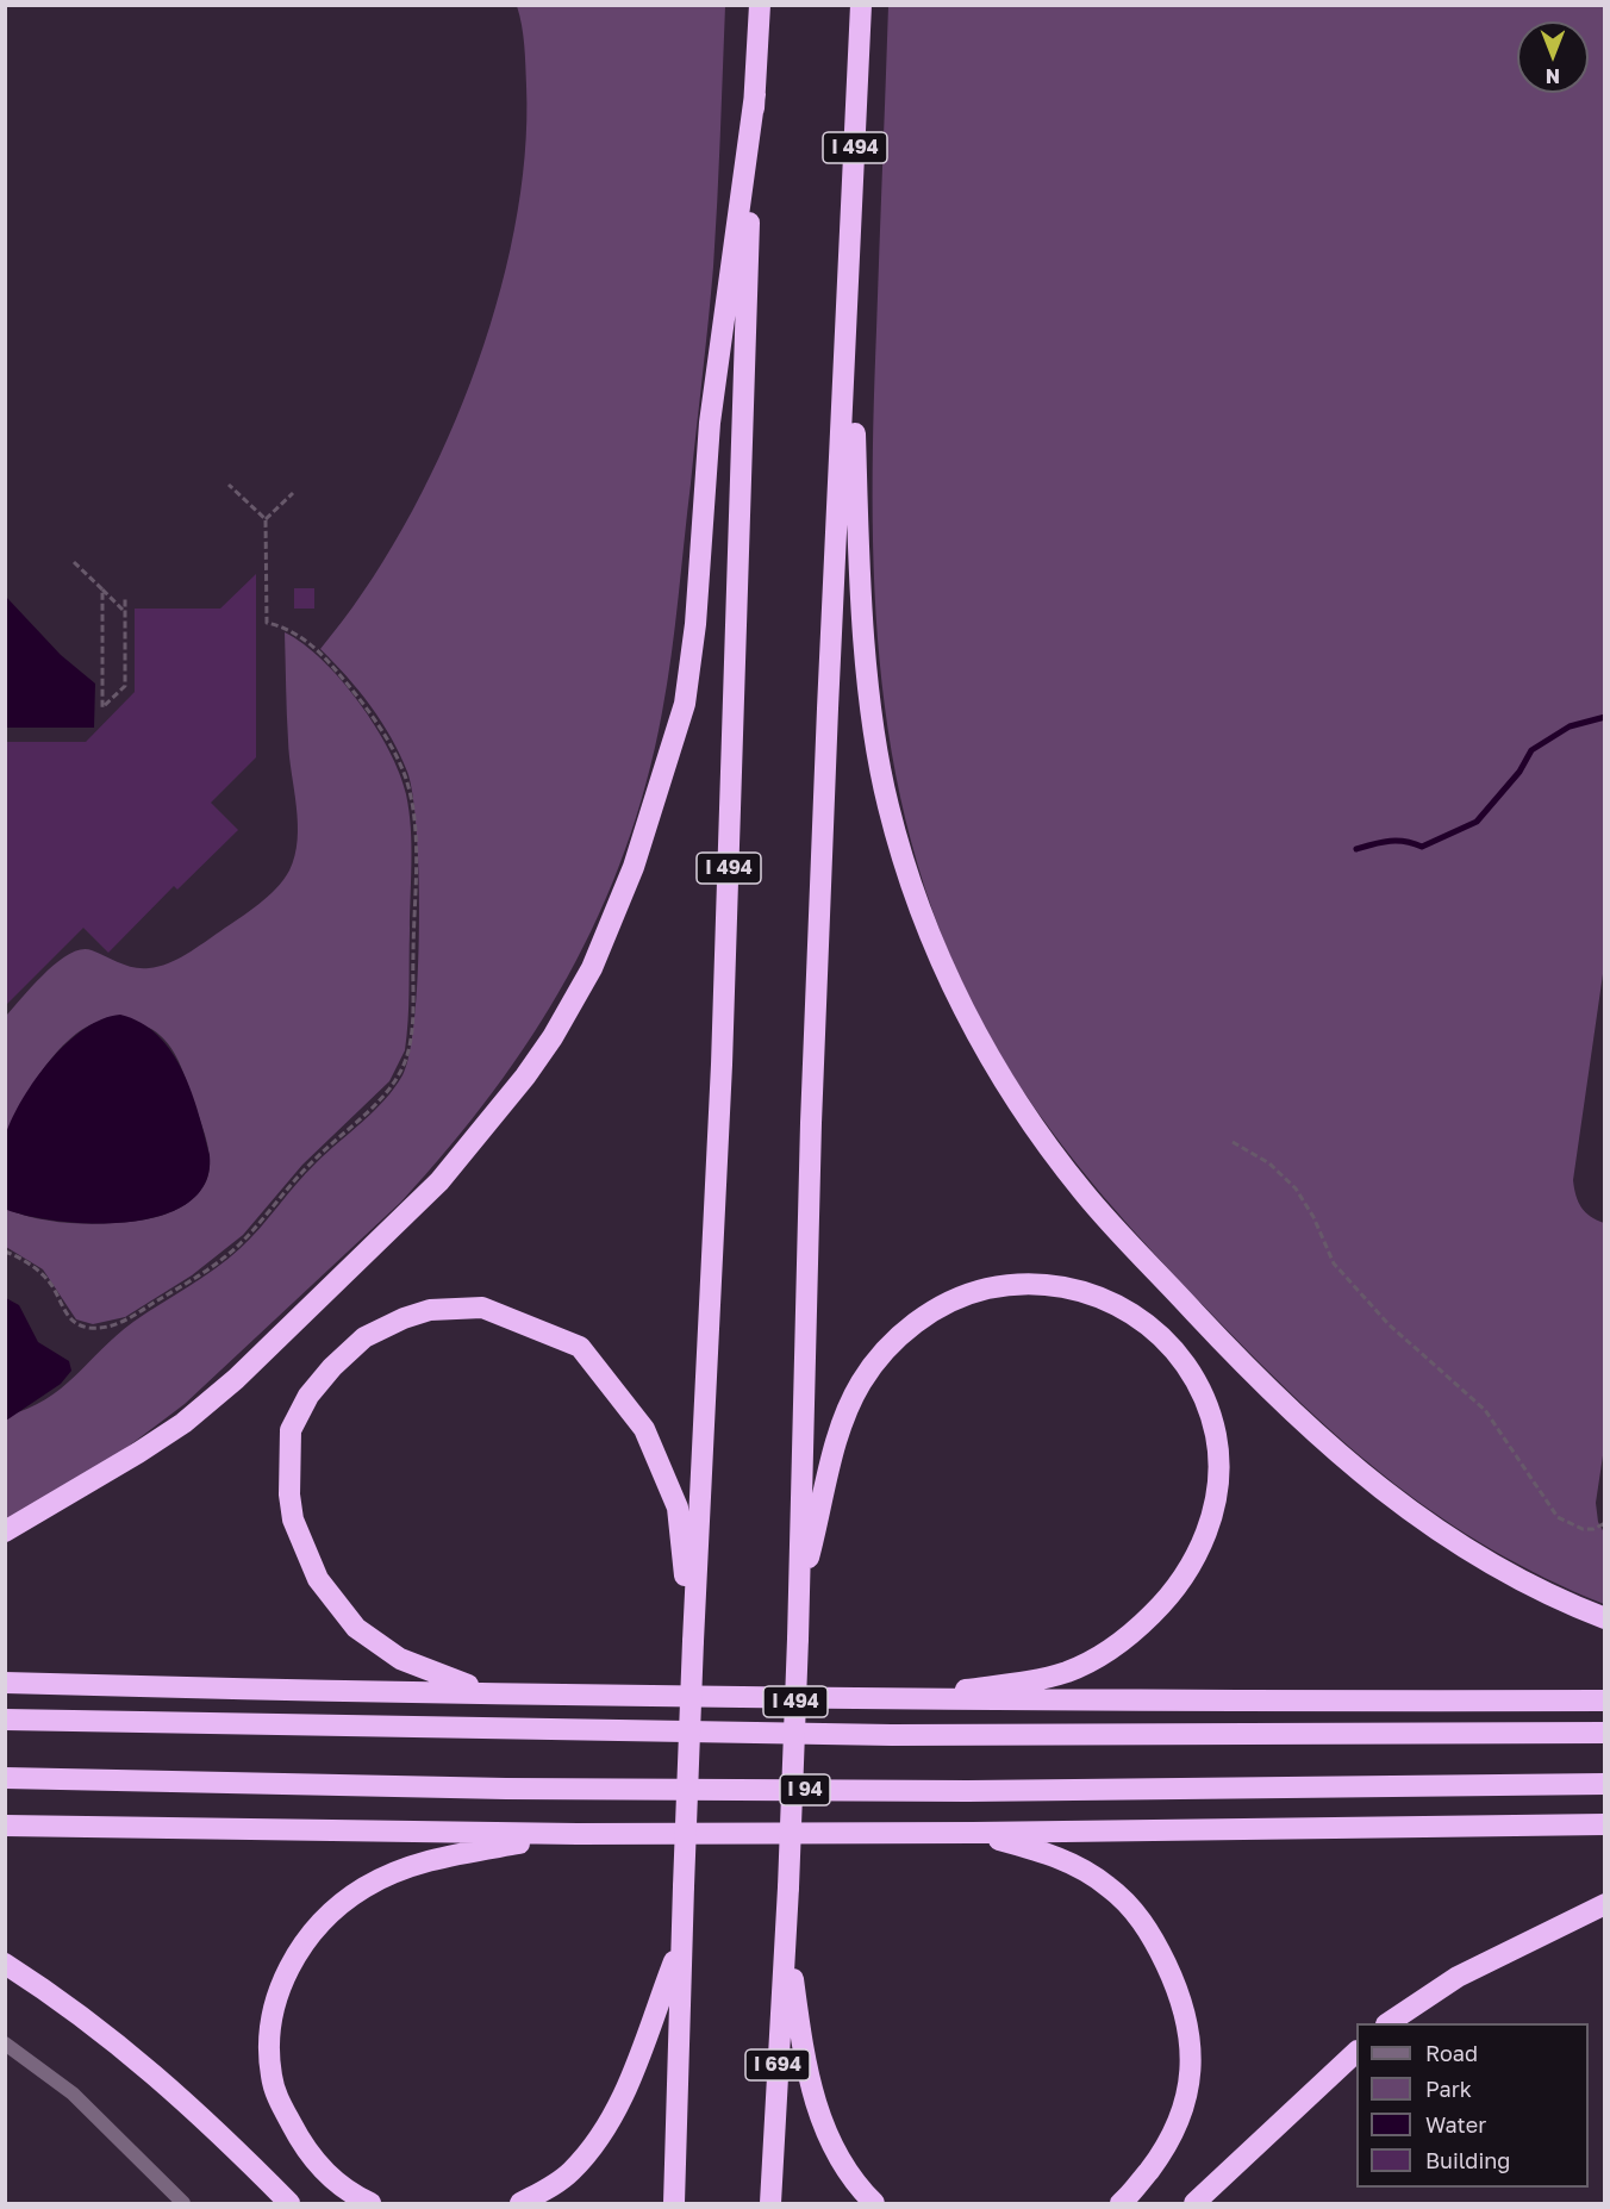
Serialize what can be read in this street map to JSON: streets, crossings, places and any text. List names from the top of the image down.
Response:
{
  "streets": {
    "highway": ["I 494", "I 94", "I 694"]
  },
  "crossings": [
    ["I 494", "I 694"]
  ],
  "legend": [
    "Road",
    "Park",
    "Water",
    "Building"
  ],
  "north": "bottom"
}
